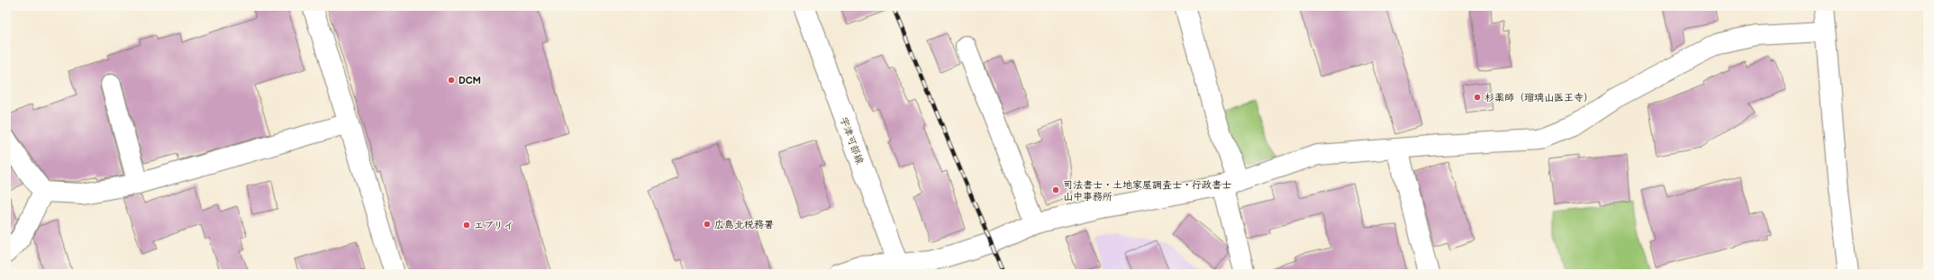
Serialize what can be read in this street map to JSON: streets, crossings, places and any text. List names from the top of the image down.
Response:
{
  "streets": {
    "street": ["宇津可部線"]
  },
  "places": [
    "DCM",
    "杉薬師（瑠璃山医王寺）",
    "司法書士・土地家屋調査士・行政書士 山中事務所",
    "広島北税務署",
    "エブリイ"
  ]
}
